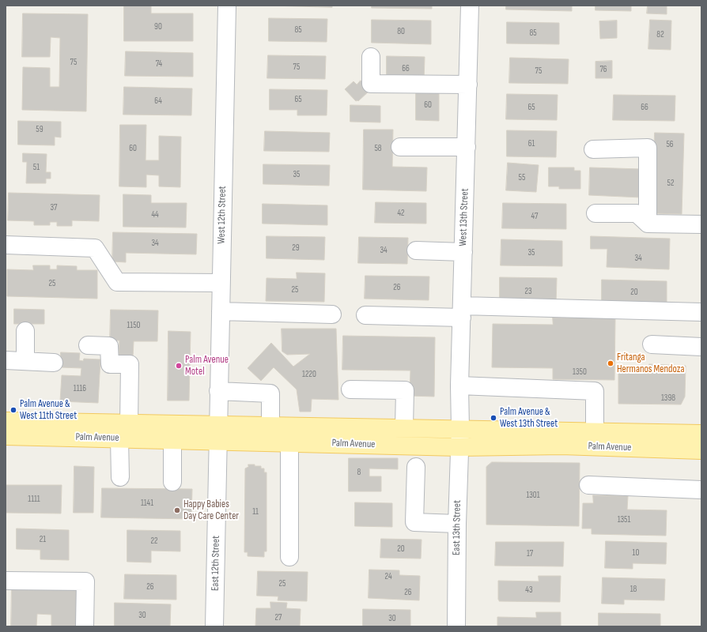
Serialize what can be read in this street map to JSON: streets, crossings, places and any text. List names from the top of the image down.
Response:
{
  "streets": {
    "main road": ["Palm Avenue"],
    "street": [
      "West 12th Street",
      "West 13th Street",
      "East 13th Street",
      "East 12th Street"
    ]
  },
  "crossings": [
    ["West 12th Street", "Palm Avenue"],
    ["West 12th Street", "East 12th Street"],
    ["West 13th Street", "Palm Avenue"],
    ["West 13th Street", "East 13th Street"],
    ["Palm Avenue", "East 13th Street"],
    ["Palm Avenue", "East 12th Street"]
  ],
  "places": [
    "Fritanga Hermanos Mendoza",
    "Palm Avenue Motel",
    "Palm Avenue & West 11th Street",
    "Palm Avenue & West 13th Street",
    "Happy Babies Day Care Center"
  ],
  "house_numbers": [
    "90",
    "85",
    "80",
    "85",
    "82",
    "75",
    "74",
    "75",
    "66",
    "76",
    "75",
    "65",
    "64",
    "60",
    "65",
    "66",
    "59",
    "61",
    "56",
    "60",
    "58",
    "51",
    "35",
    "55",
    "52",
    "37",
    "42",
    "44",
    "47",
    "34",
    "29",
    "34",
    "35",
    "34",
    "25",
    "26",
    "25",
    "23",
    "20",
    "1150",
    "1350",
    "1220",
    "1116",
    "1398",
    "8",
    "1301",
    "1111",
    "1141",
    "11",
    "1351",
    "21",
    "22",
    "20",
    "10",
    "17",
    "24",
    "25",
    "26",
    "18",
    "43",
    "26",
    "30",
    "27",
    "30"
  ]
}
